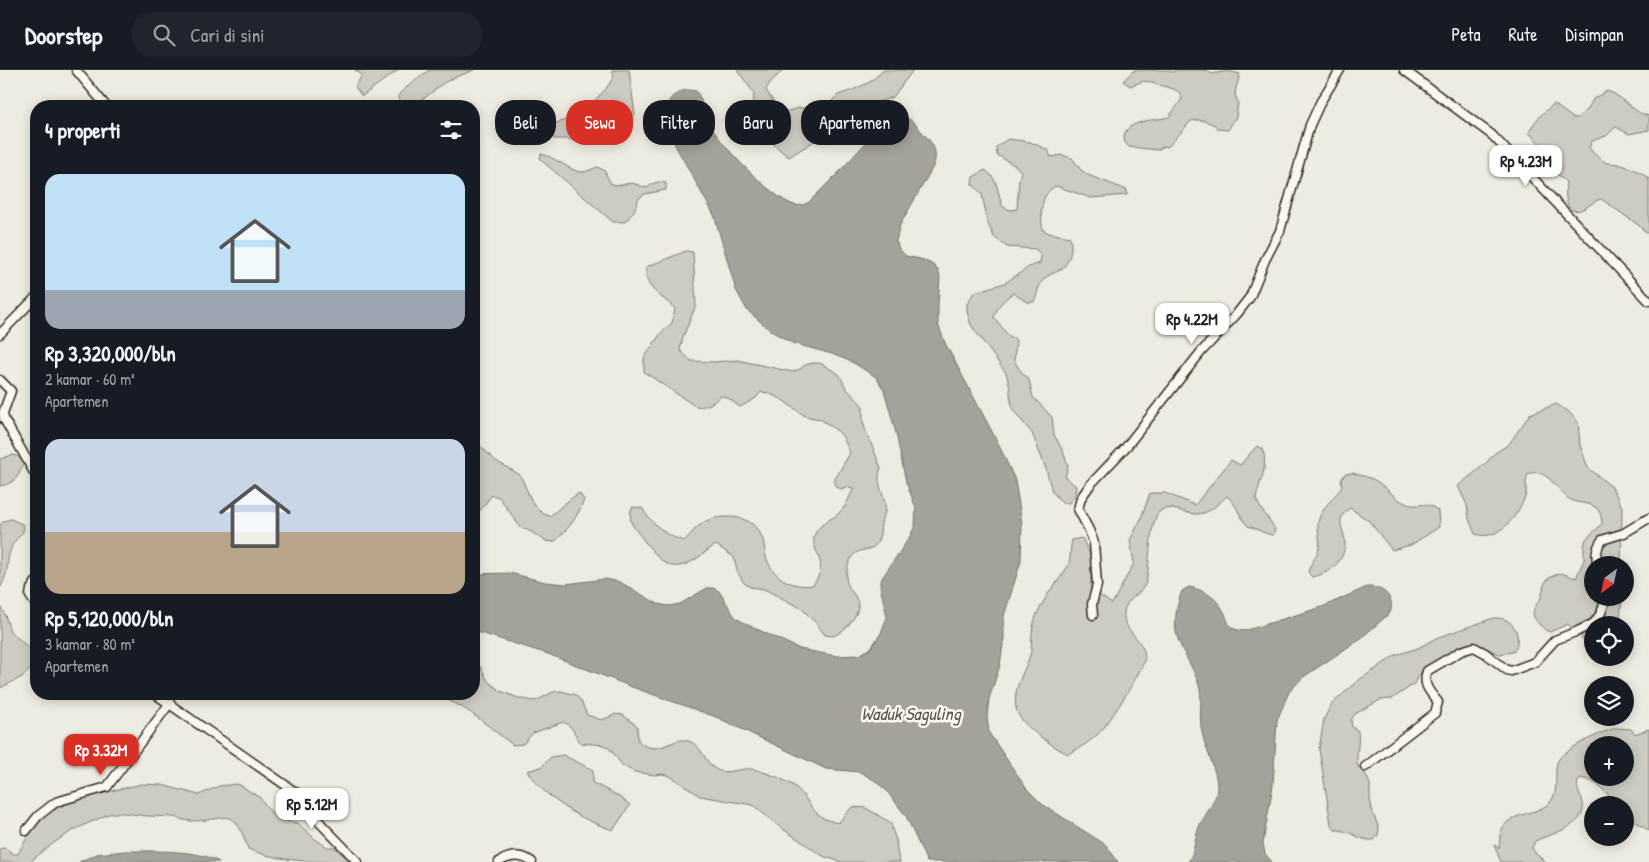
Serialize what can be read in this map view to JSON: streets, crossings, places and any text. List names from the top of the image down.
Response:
{
  "water": ["Waduk Saguling"],
  "north": "bottom left",
  "page": {
    "header": "Doorstep",
    "search": "Cari di sini",
    "nav": ["Peta", "Rute", "Disimpan"],
    "chip": [
      "Beli",
      "Sewa",
      "Filter",
      "Baru",
      "Apartemen"
    ],
    "heading": "4 properti",
    "price": [
      "Rp 4.23M",
      "Rp 4.22M",
      "Rp 3.32M",
      "Rp 5.12M"
    ],
    "list": [
      {
        "name": "Rp 3,320,000/bln",
        "note": "2 kamar · 60 m² · Apartemen"
      },
      {
        "name": "Rp 5,120,000/bln",
        "note": "3 kamar · 80 m² · Apartemen"
      }
    ],
    "map_buttons": ["+", "−"]
  }
}
